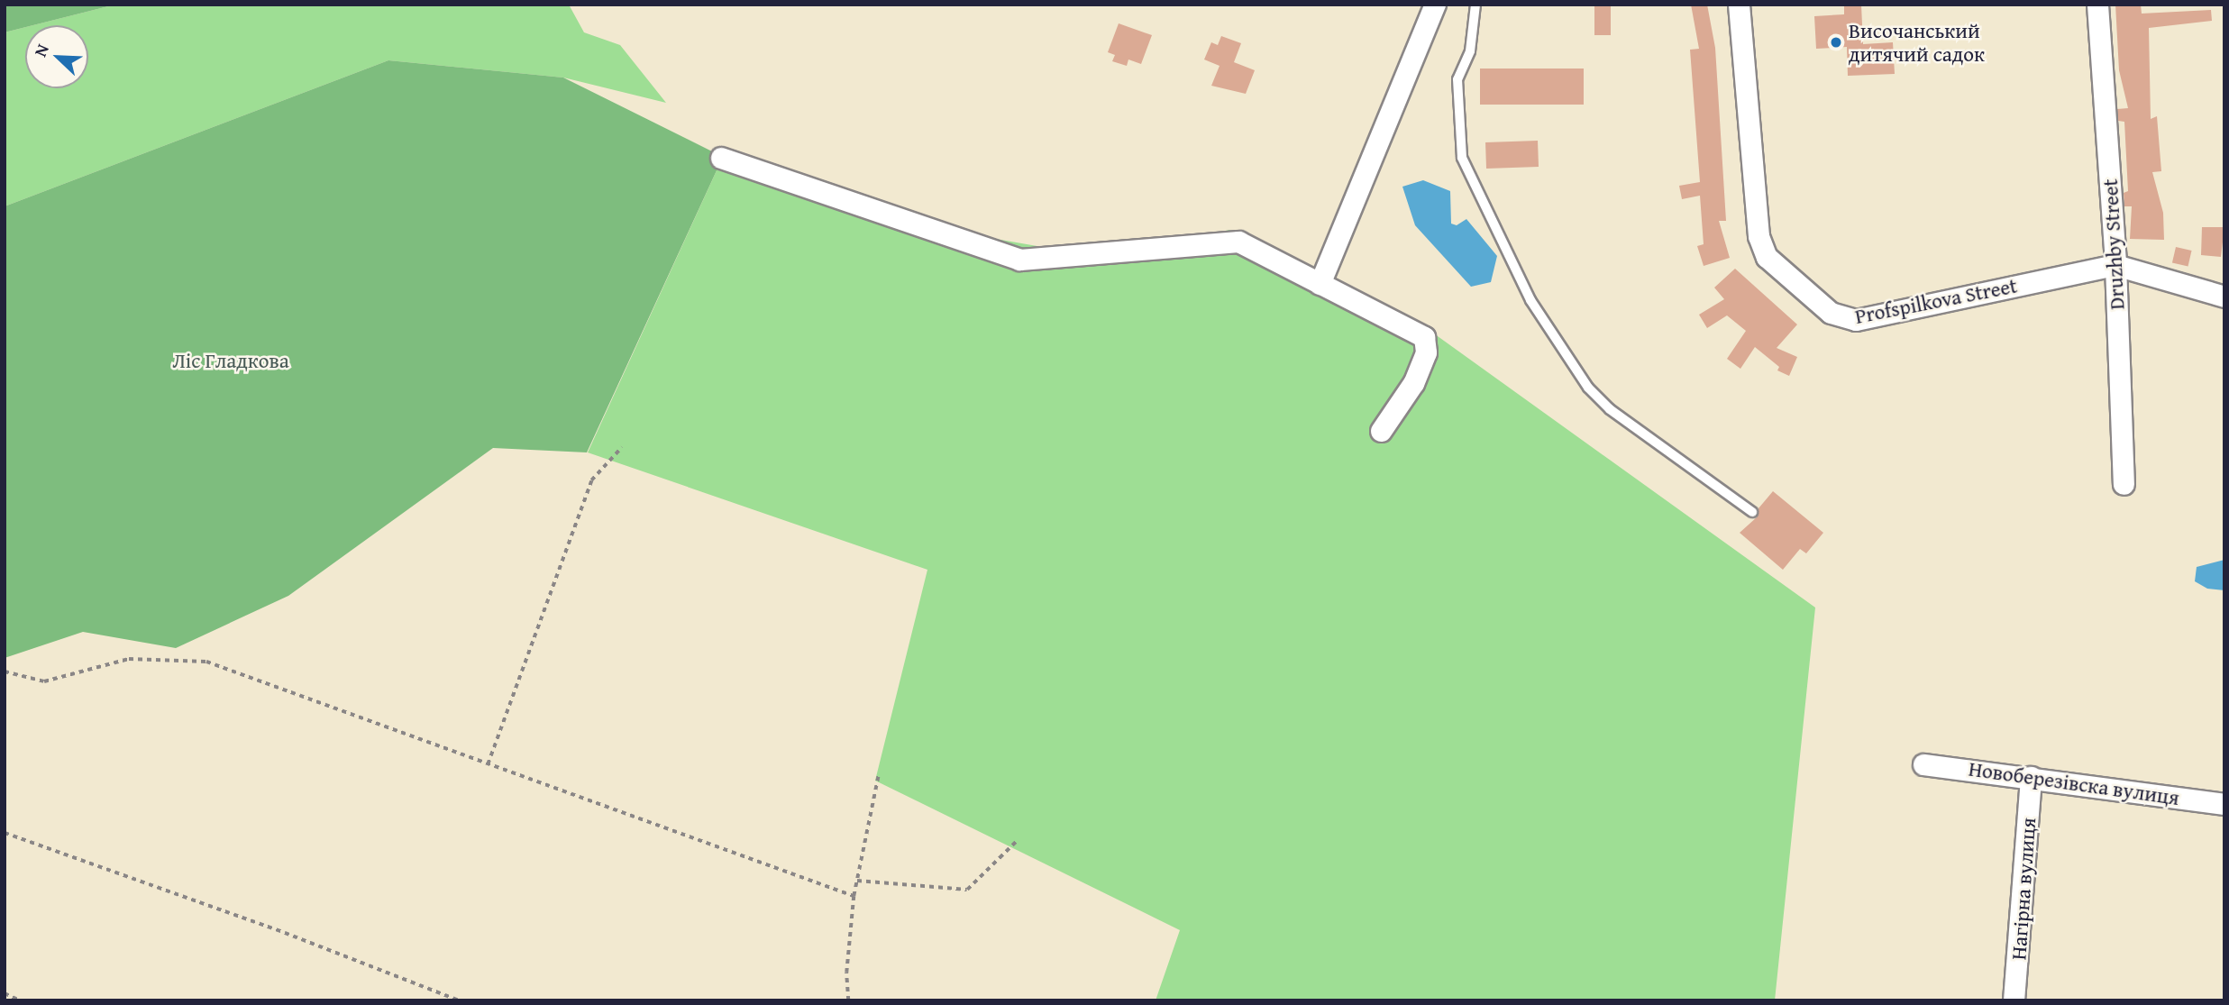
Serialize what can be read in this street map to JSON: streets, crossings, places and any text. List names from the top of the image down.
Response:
{
  "streets": {
    "street": [
      "Druzhby Street",
      "Profspilkova Street",
      "Новоберезівска вулиця",
      "Нагірна вулиця"
    ]
  },
  "crossings": [
    ["Druzhby Street", "Profspilkova Street"],
    ["Новоберезівска вулиця", "Нагірна вулиця"]
  ],
  "parks": ["Ліс Гладкова"],
  "places": ["Височанський дитячий садок"],
  "north": "top left"
}
